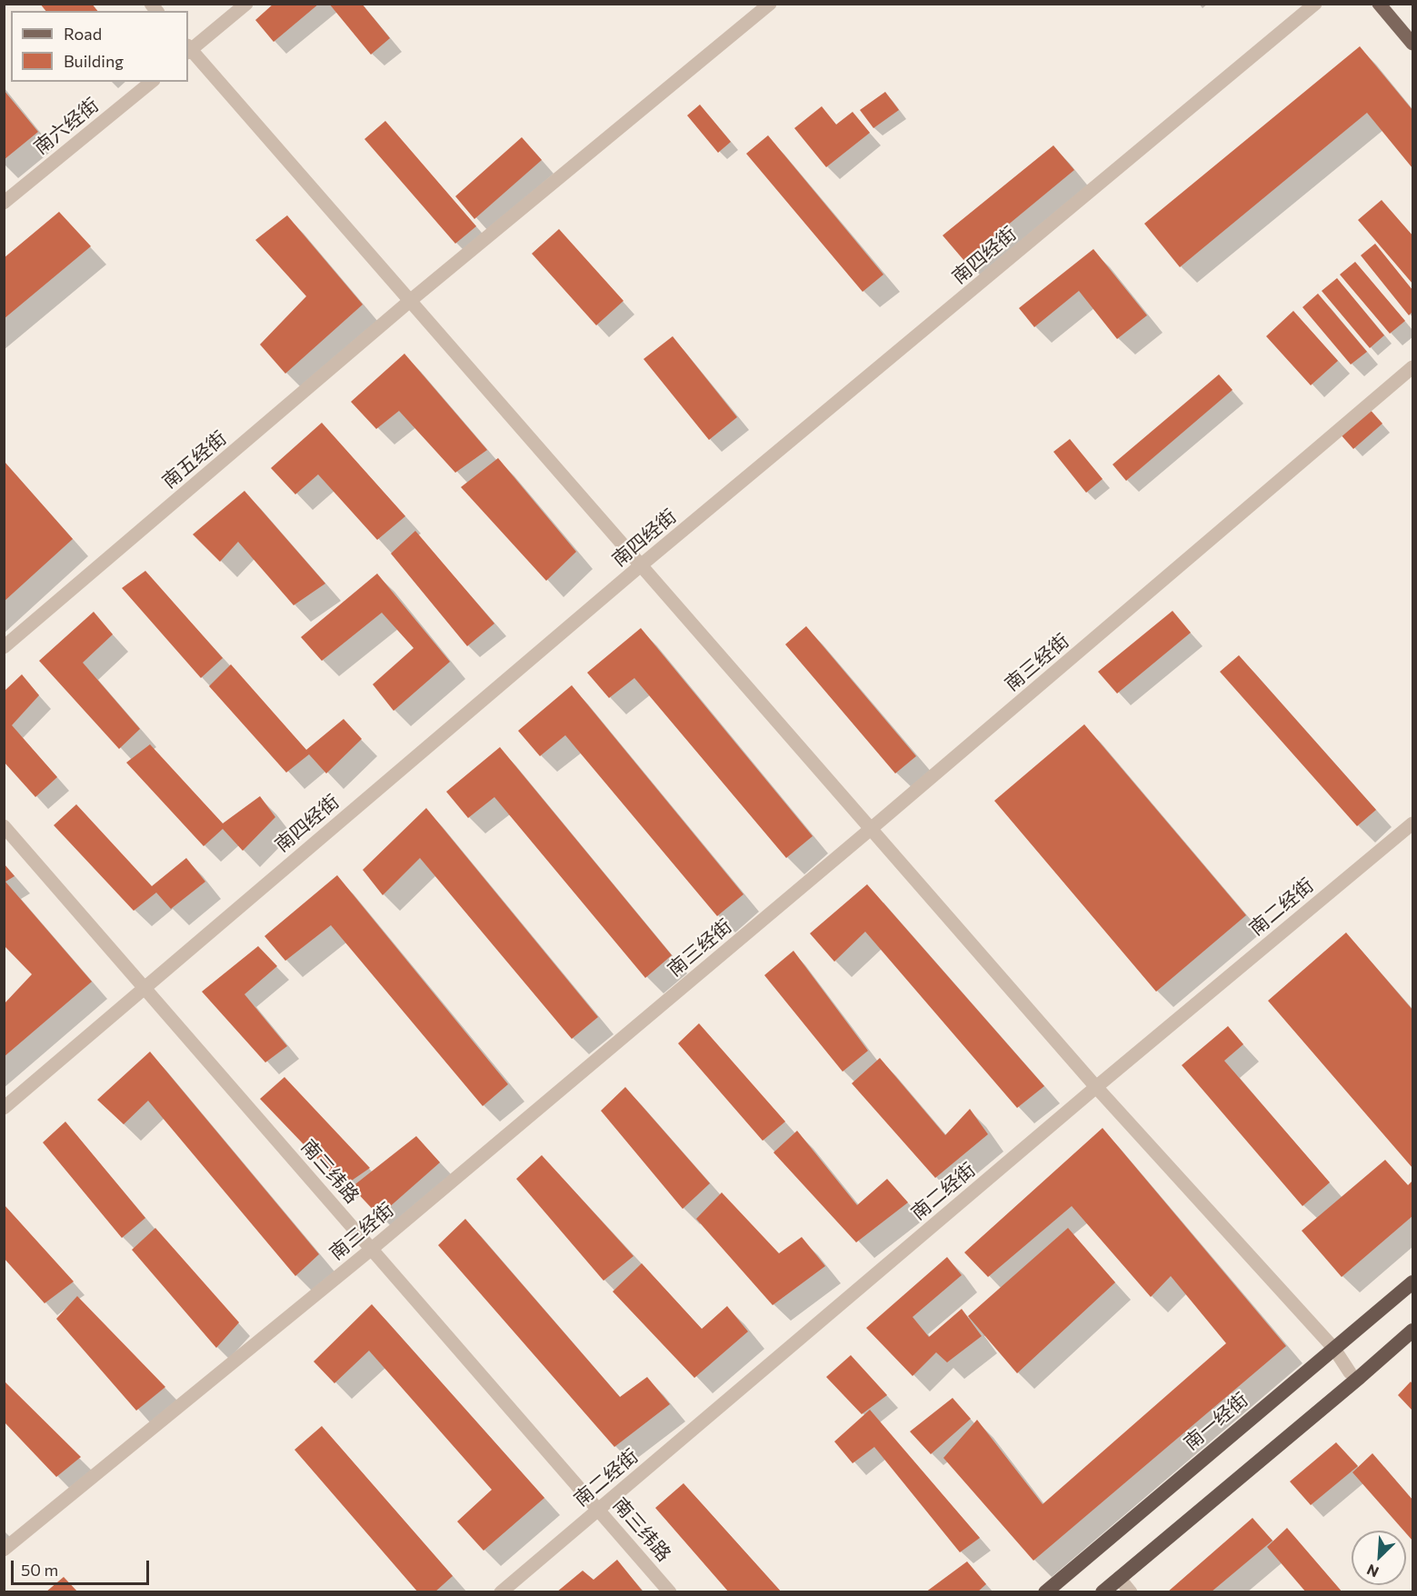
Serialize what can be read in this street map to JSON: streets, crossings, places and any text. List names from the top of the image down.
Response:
{
  "streets": {
    "highway": ["南一经街"],
    "street": [
      "南六经街",
      "南四经街",
      "南五经街",
      "南三经街",
      "南二经街",
      "南三纬路"
    ]
  },
  "crossings": [
    ["南四经街", "南三纬路"],
    ["南三经街", "南三纬路"],
    ["南二经街", "南三纬路"]
  ],
  "legend": ["Road", "Building"],
  "scale_bar": "50 m",
  "north": "bottom left"
}
